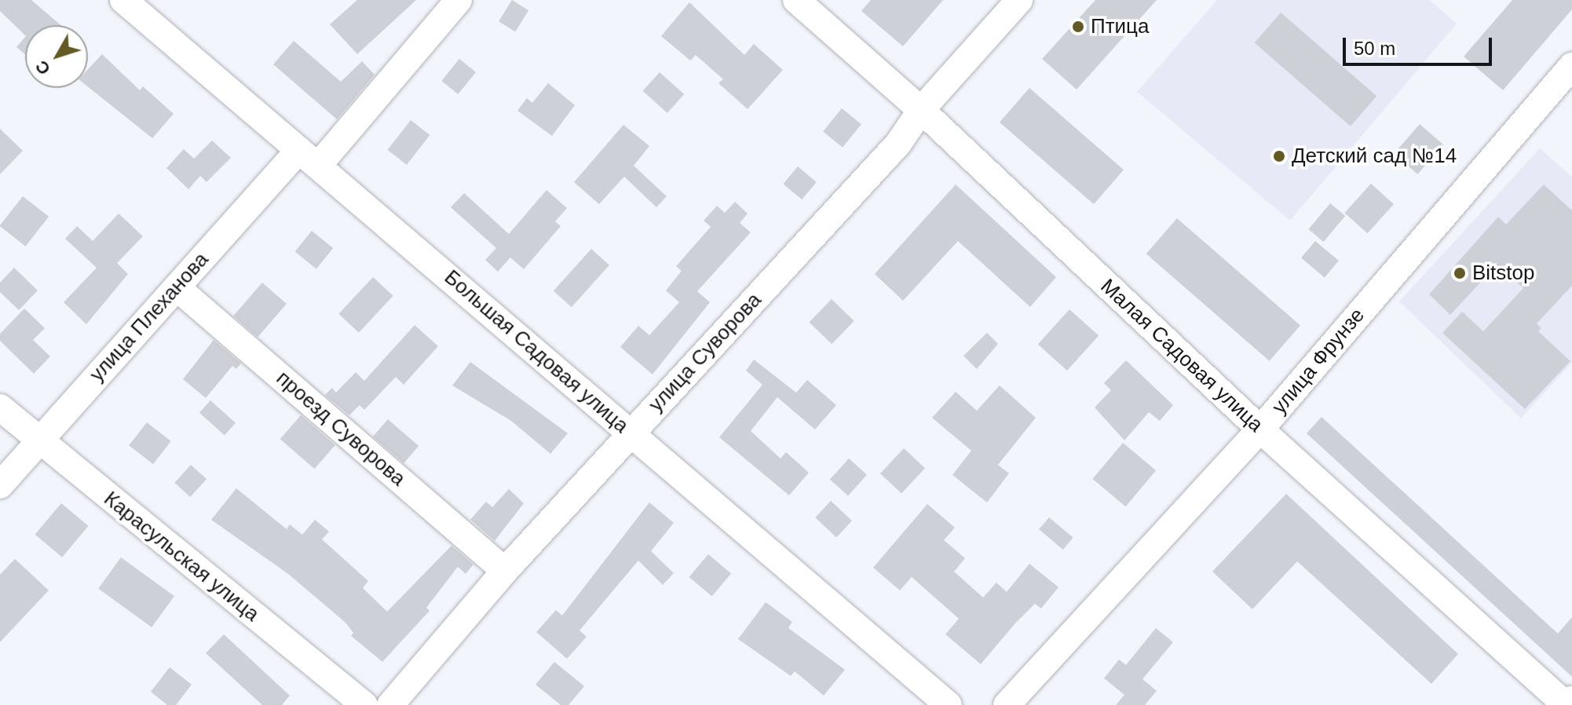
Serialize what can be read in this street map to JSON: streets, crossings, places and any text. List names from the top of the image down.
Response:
{
  "streets": {
    "street": [
      "улица Плеханова",
      "Большая Садовая улица",
      "улица Суворова",
      "Малая Садовая улица",
      "улица Фрунзе",
      "проезд Суворова",
      "Карасульская улица"
    ]
  },
  "crossings": [
    ["улица Плеханова", "Большая Садовая улица"],
    ["улица Плеханова", "проезд Суворова"],
    ["улица Плеханова", "Карасульская улица"],
    ["Большая Садовая улица", "улица Суворова"],
    ["улица Суворова", "Малая Садовая улица"],
    ["улица Суворова", "проезд Суворова"],
    ["Малая Садовая улица", "улица Фрунзе"]
  ],
  "places": ["Птица", "Детский сад №14", "Bitstop"],
  "scale_bar": "50 m",
  "north": "bottom left"
}
